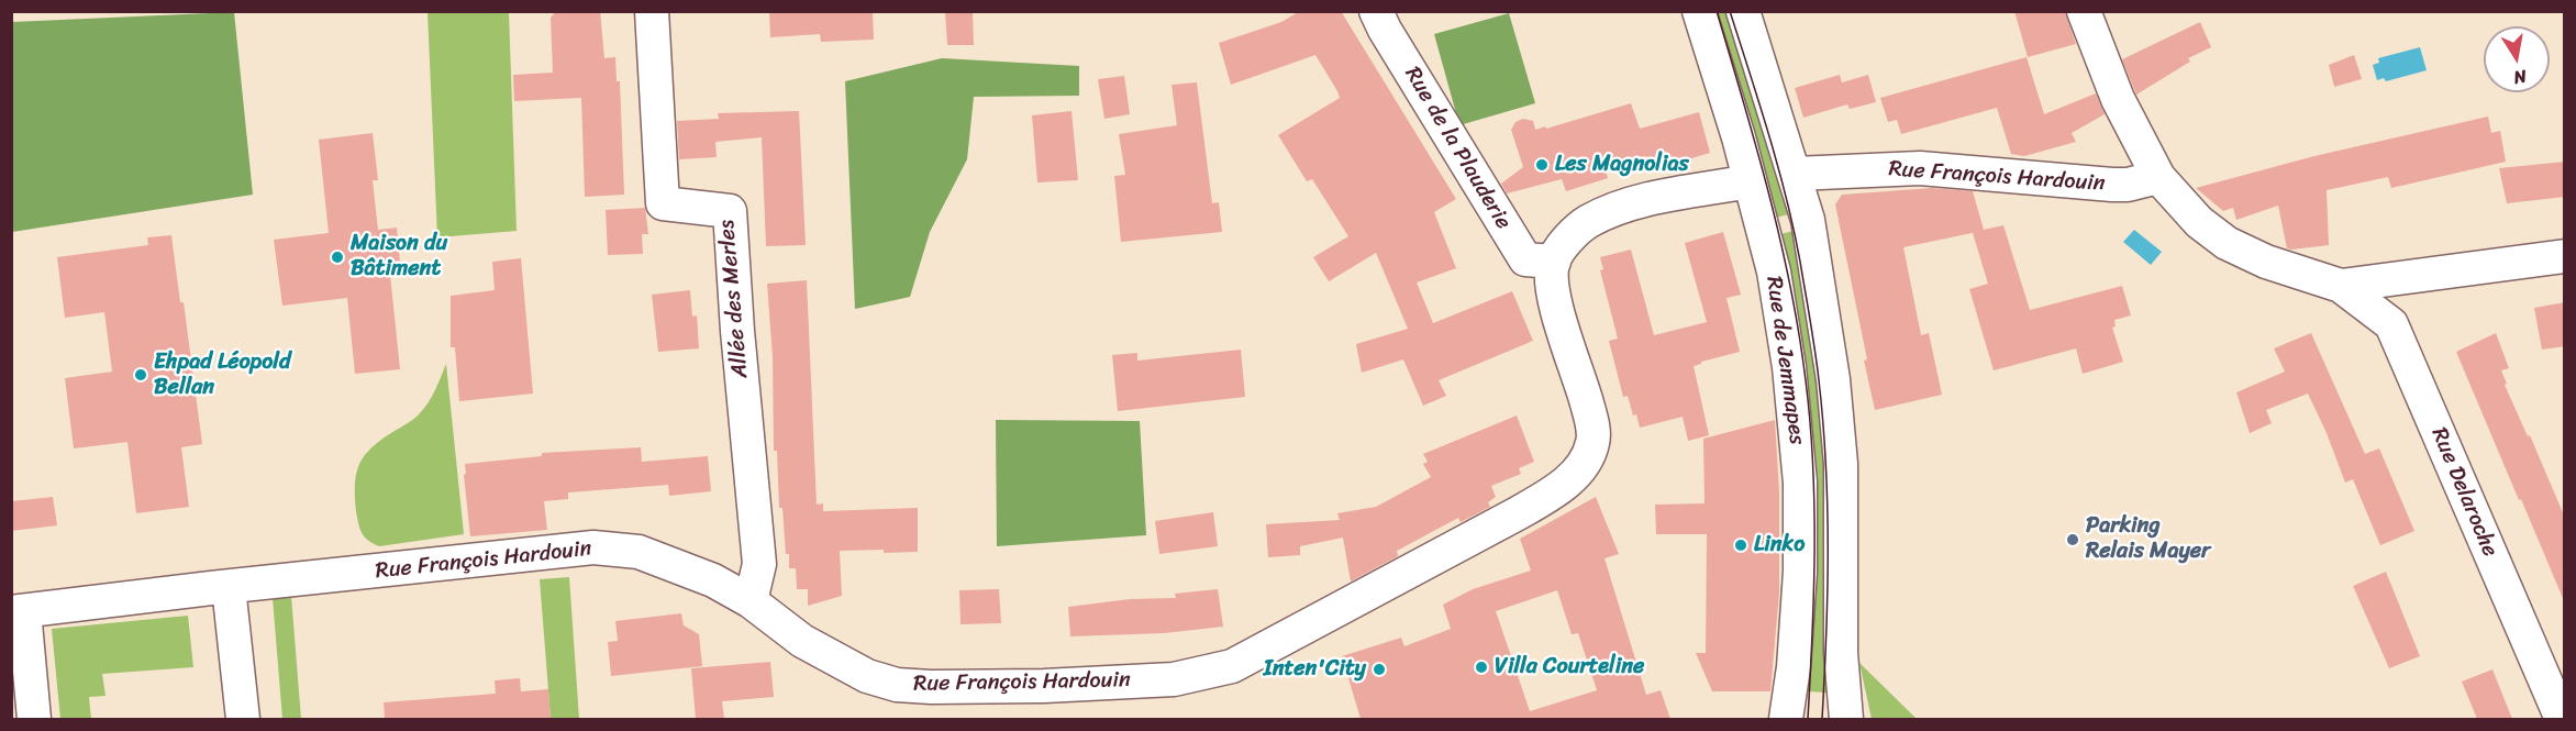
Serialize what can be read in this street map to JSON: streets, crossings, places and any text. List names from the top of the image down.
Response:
{
  "streets": {
    "street": [
      "Rue de la Plauderie",
      "Rue François Hardouin",
      "Allée des Merles",
      "Rue de Jemmapes",
      "Rue Delaroche"
    ]
  },
  "crossings": [
    ["Rue de la Plauderie", "Rue François Hardouin"],
    ["Rue François Hardouin", "Allée des Merles"],
    ["Rue François Hardouin", "Rue de Jemmapes"]
  ],
  "places": [
    "Les Magnolias",
    "Maison du Bâtiment",
    "Ehpad Léopold Bellan",
    "Parking Relais Mayer",
    "Linko",
    "Villa Courteline",
    "Inten'City"
  ],
  "north": "bottom"
}
